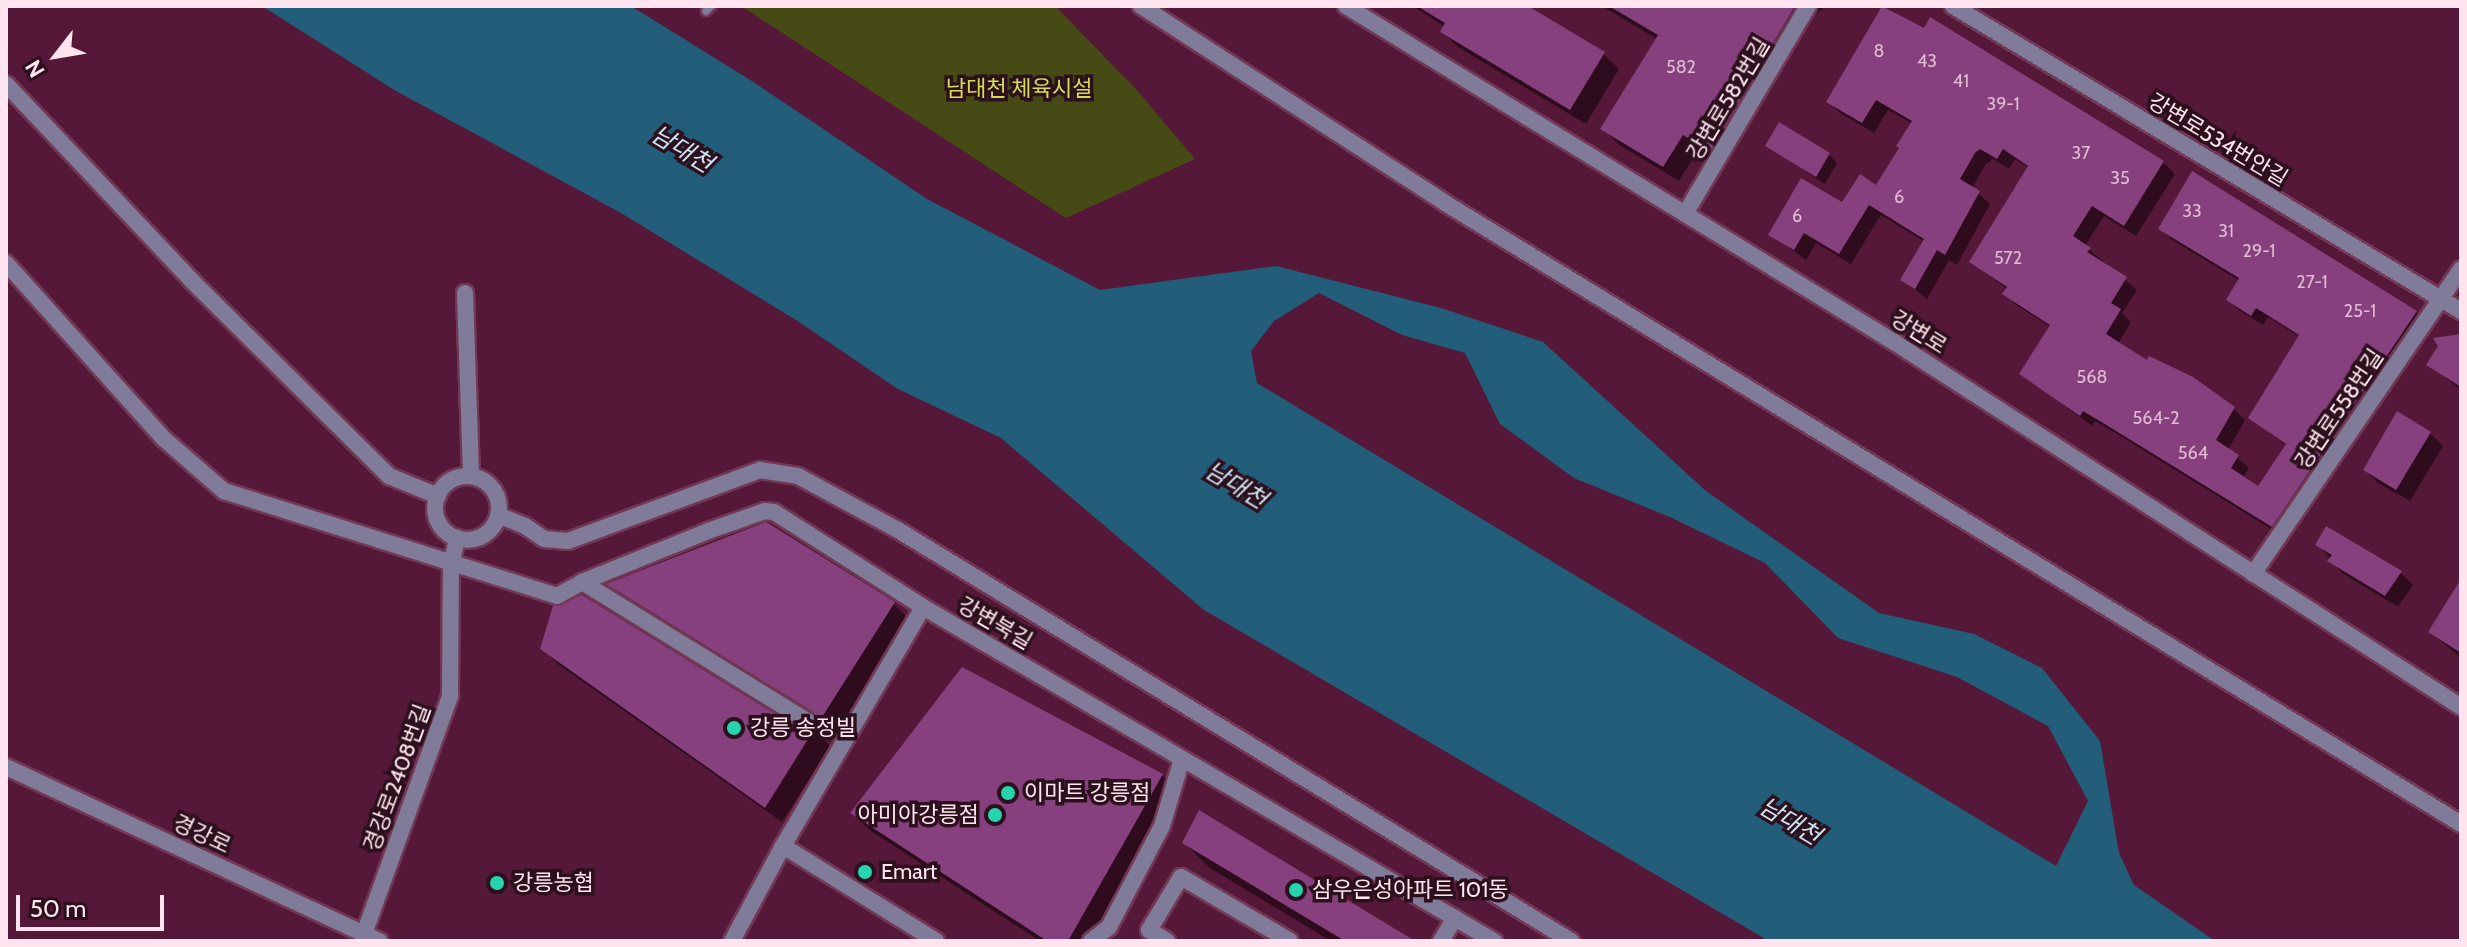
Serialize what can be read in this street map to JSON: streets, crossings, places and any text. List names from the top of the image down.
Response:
{
  "streets": {
    "street": [
      "강변로582번길",
      "강변로534번안길",
      "강변로",
      "강변로558번길",
      "강변북길",
      "경강로2408번길",
      "경강로"
    ]
  },
  "crossings": [
    ["강변로582번길", "강변로"],
    ["강변로534번안길", "강변로558번길"],
    ["강변로", "강변로558번길"],
    ["강변북길", "경강로2408번길"],
    ["경강로2408번길", "경강로"]
  ],
  "water": ["남대천"],
  "parks": ["남대천 체육시설"],
  "places": [
    "강릉 송정빌",
    "이마트 강릉점",
    "아미아강릉점",
    "Emart",
    "강릉농협",
    "삼우은성아파트 101동"
  ],
  "house_numbers": [
    "8",
    "43",
    "582",
    "41",
    "39-1",
    "37",
    "35",
    "6",
    "33",
    "6",
    "31",
    "29-1",
    "572",
    "27-1",
    "25-1",
    "568",
    "564-2",
    "564"
  ],
  "scale_bar": "50 m",
  "north": "bottom left"
}
